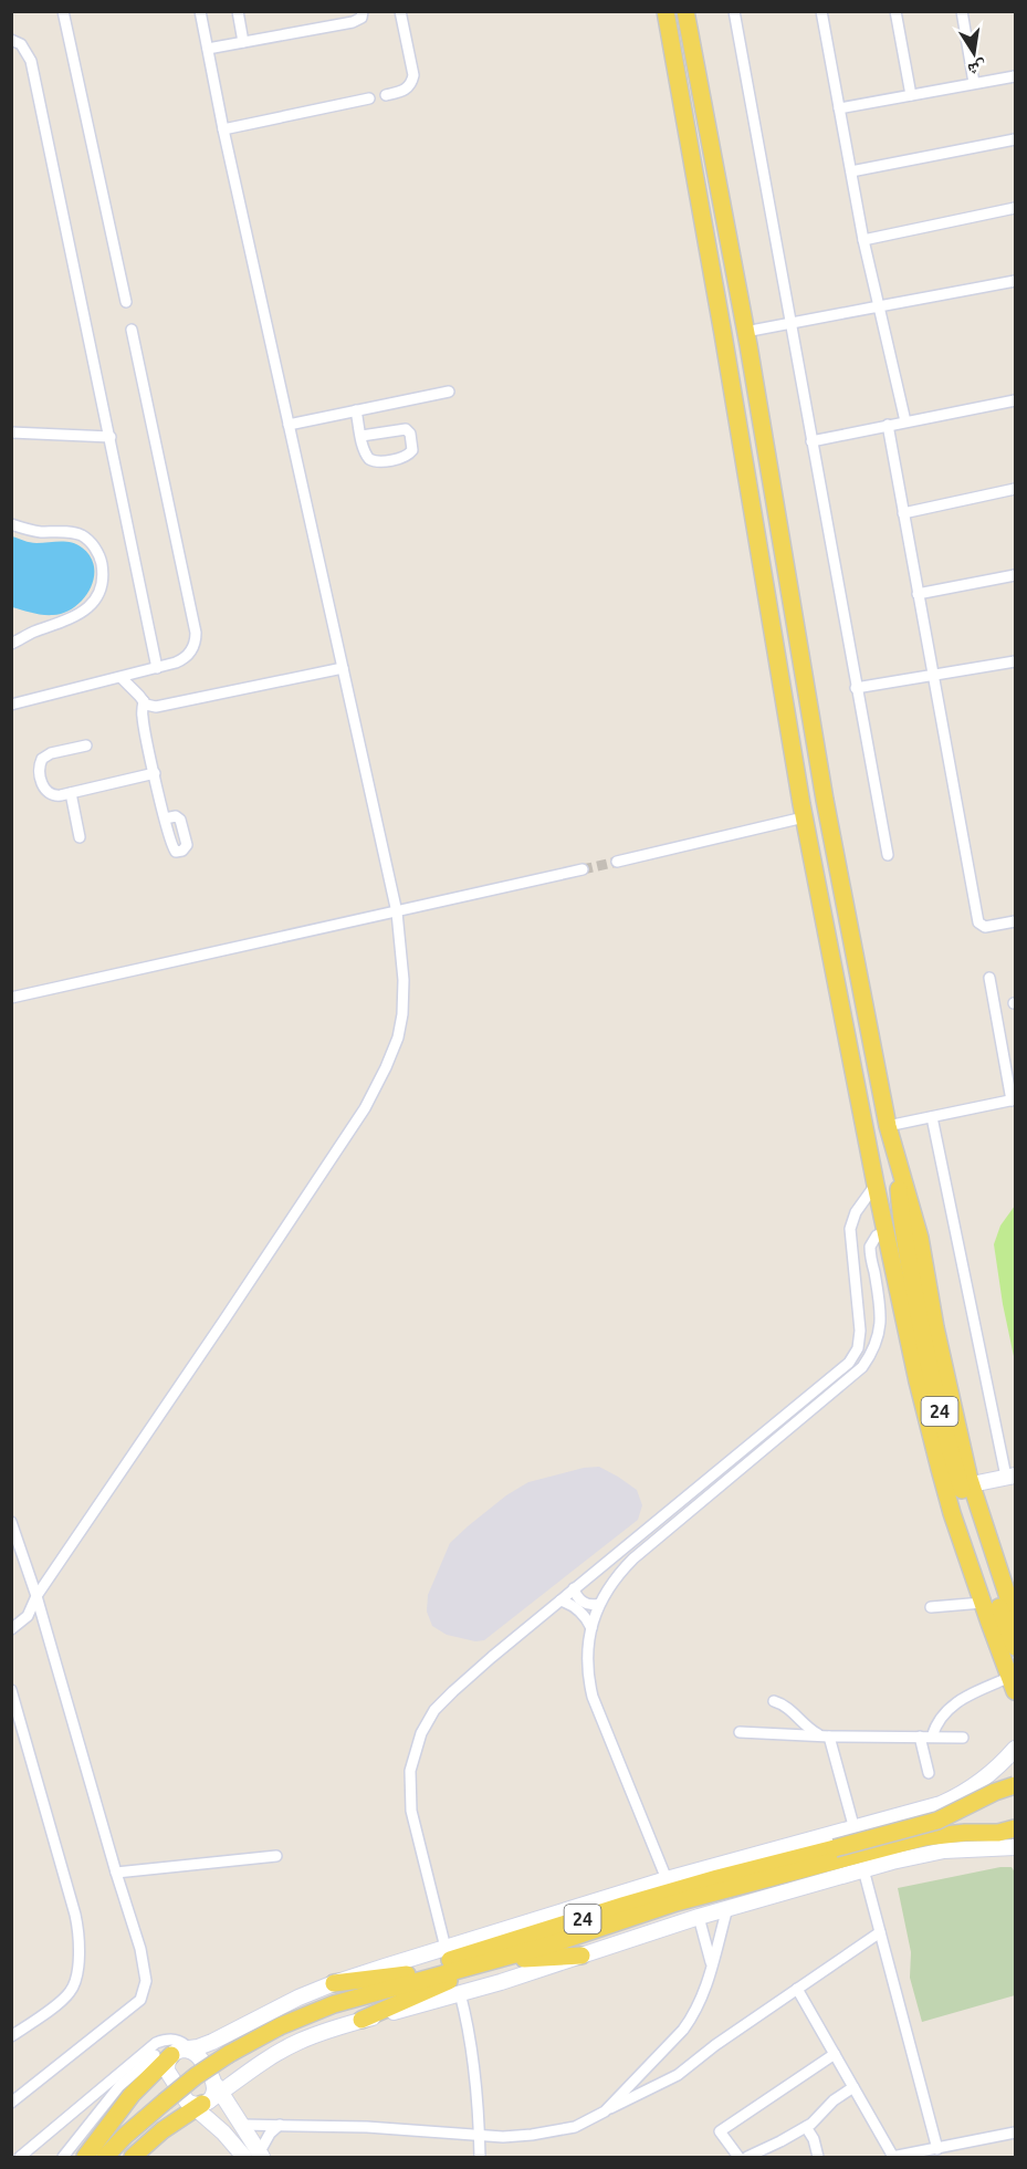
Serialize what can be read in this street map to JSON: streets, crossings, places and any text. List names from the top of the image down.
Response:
{
  "streets": {
    "main road": ["24"]
  },
  "north": "bottom"
}
